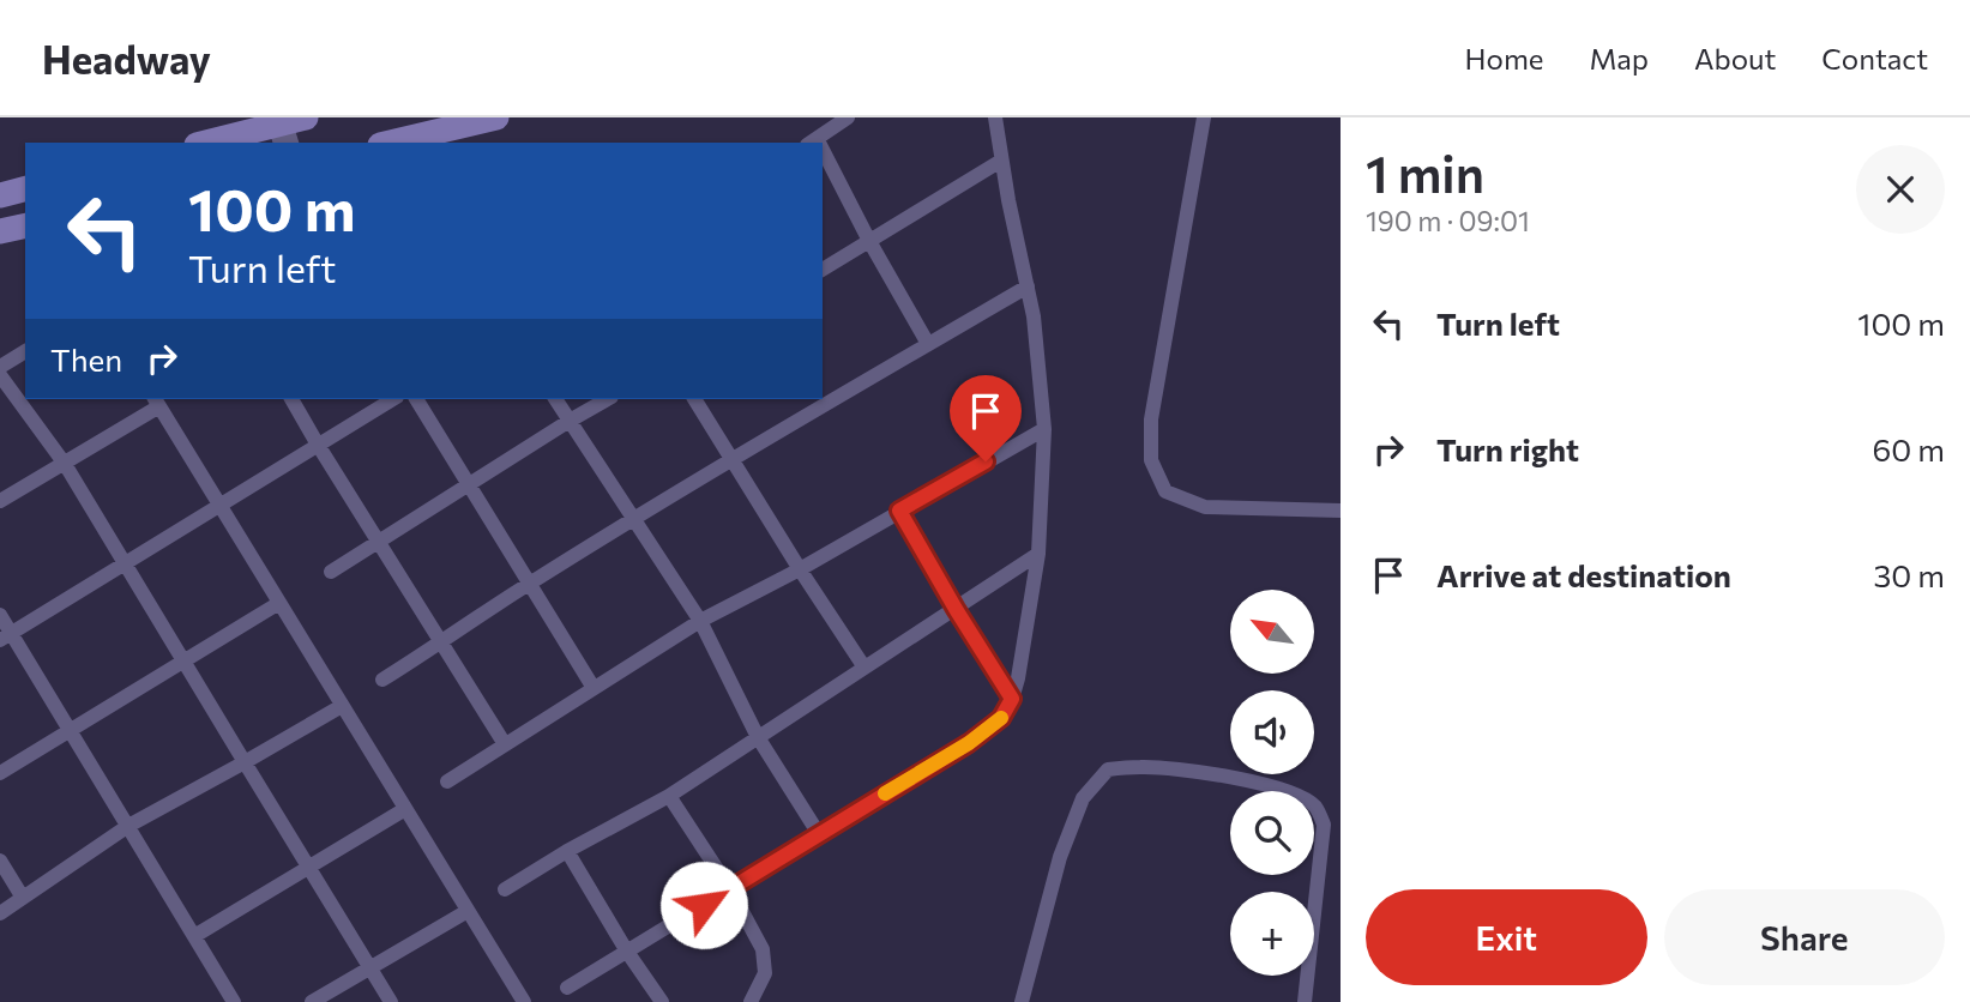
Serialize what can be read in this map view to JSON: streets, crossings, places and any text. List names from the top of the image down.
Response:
{
  "north": "top left",
  "page": {
    "header": "Headway",
    "nav": [
      "Home",
      "Map",
      "About",
      "Contact"
    ],
    "heading": ["1 min", "190 m · 09:01"],
    "turn": ["100 m", "Turn left"],
    "list": [
      {
        "name": "Turn left",
        "value": "100 m"
      },
      {
        "name": "Turn right",
        "value": "60 m"
      },
      {
        "name": "Arrive at destination",
        "value": "30 m"
      }
    ],
    "then": "Then",
    "map_buttons": "+",
    "buttons": ["Exit", "Share"]
  }
}
